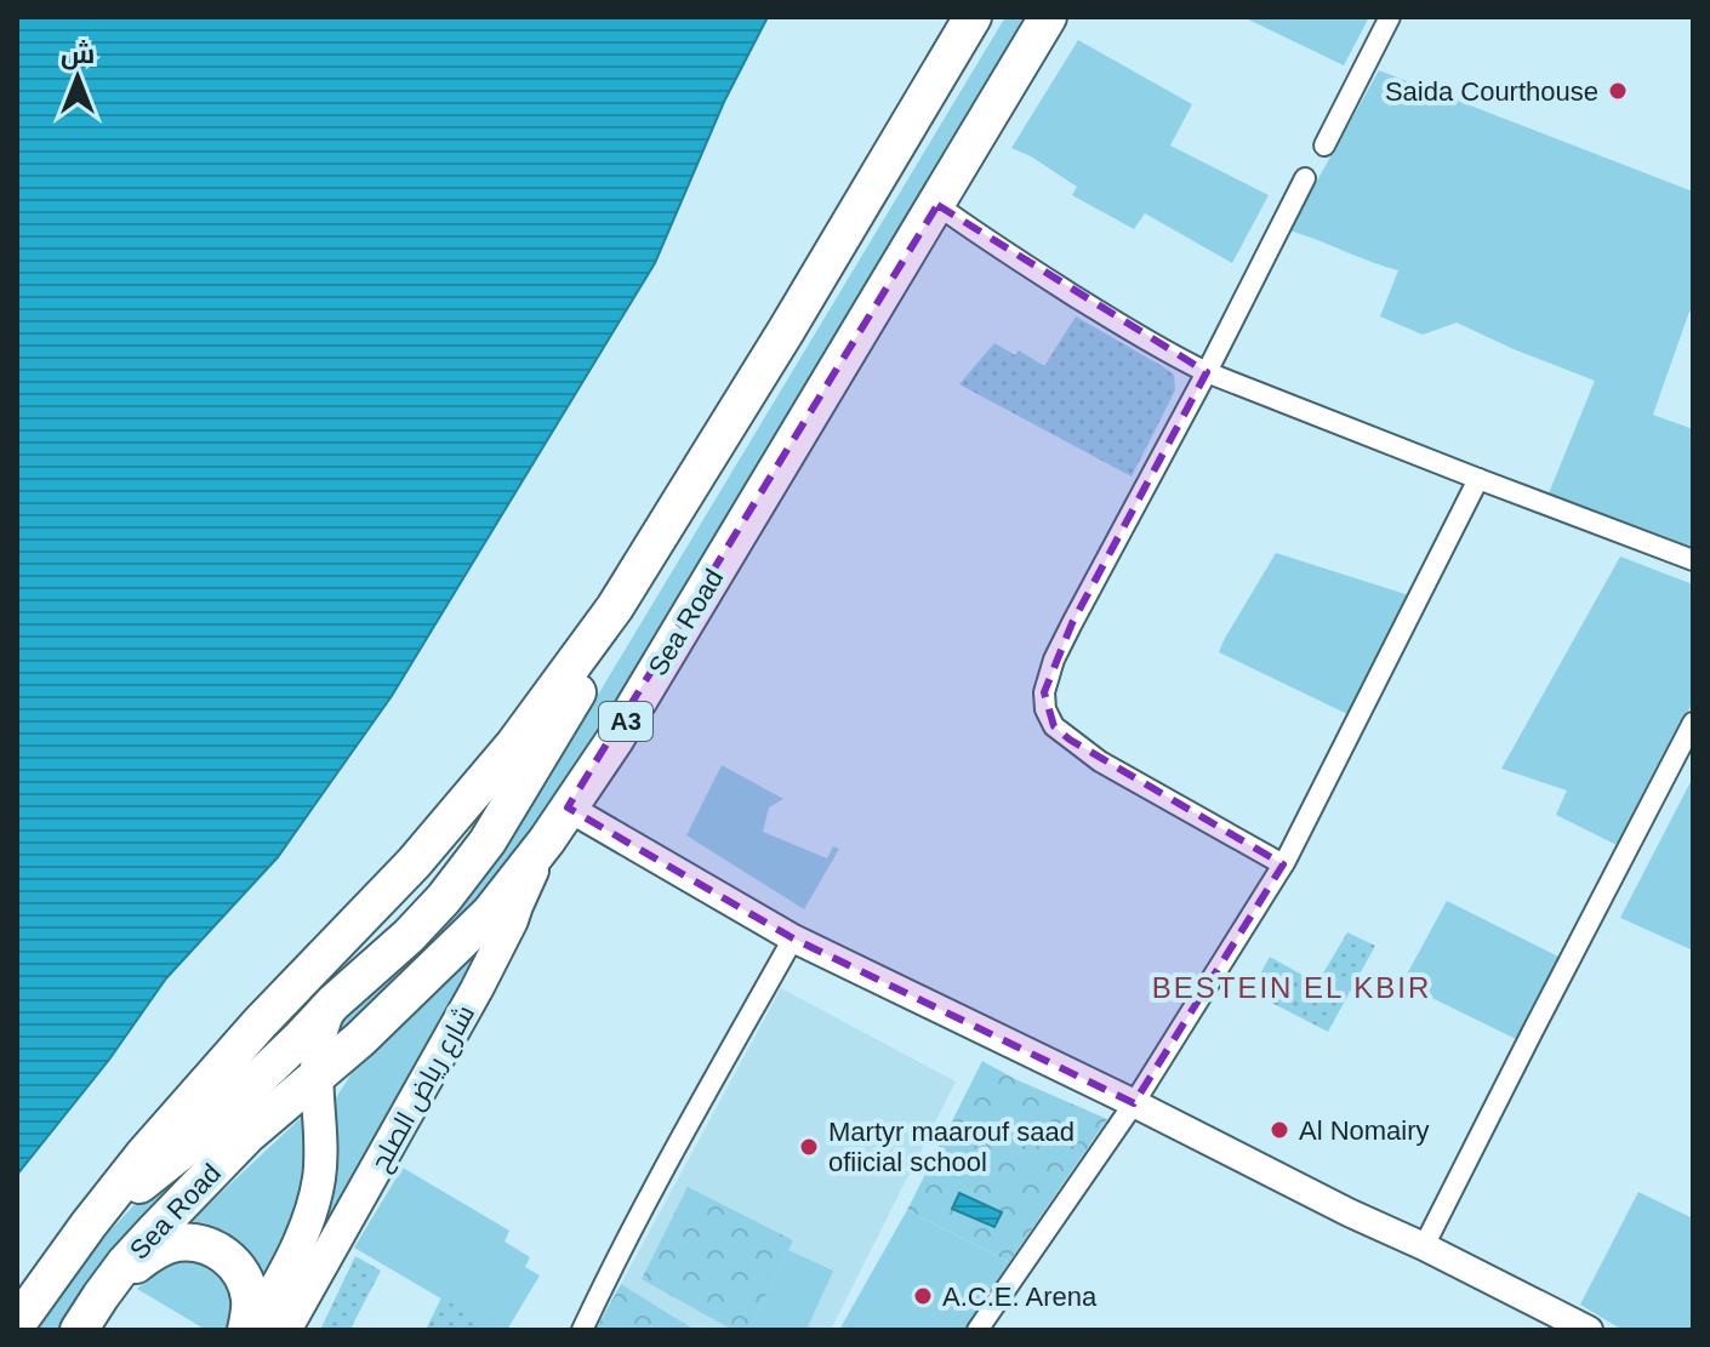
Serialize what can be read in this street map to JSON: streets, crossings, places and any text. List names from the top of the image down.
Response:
{
  "streets": {
    "highway": ["Sea Road", "A3"],
    "main road": ["شارع رياض الصلح"]
  },
  "crossings": [
    ["Sea Road", "شارع رياض الصلح"]
  ],
  "districts": ["BESTEIN EL KBIR"],
  "places": [
    "Saida Courthouse",
    "Al Nomairy",
    "Martyr maarouf saad ofiicial school",
    "A.C.E. Arena"
  ],
  "north": "top"
}
